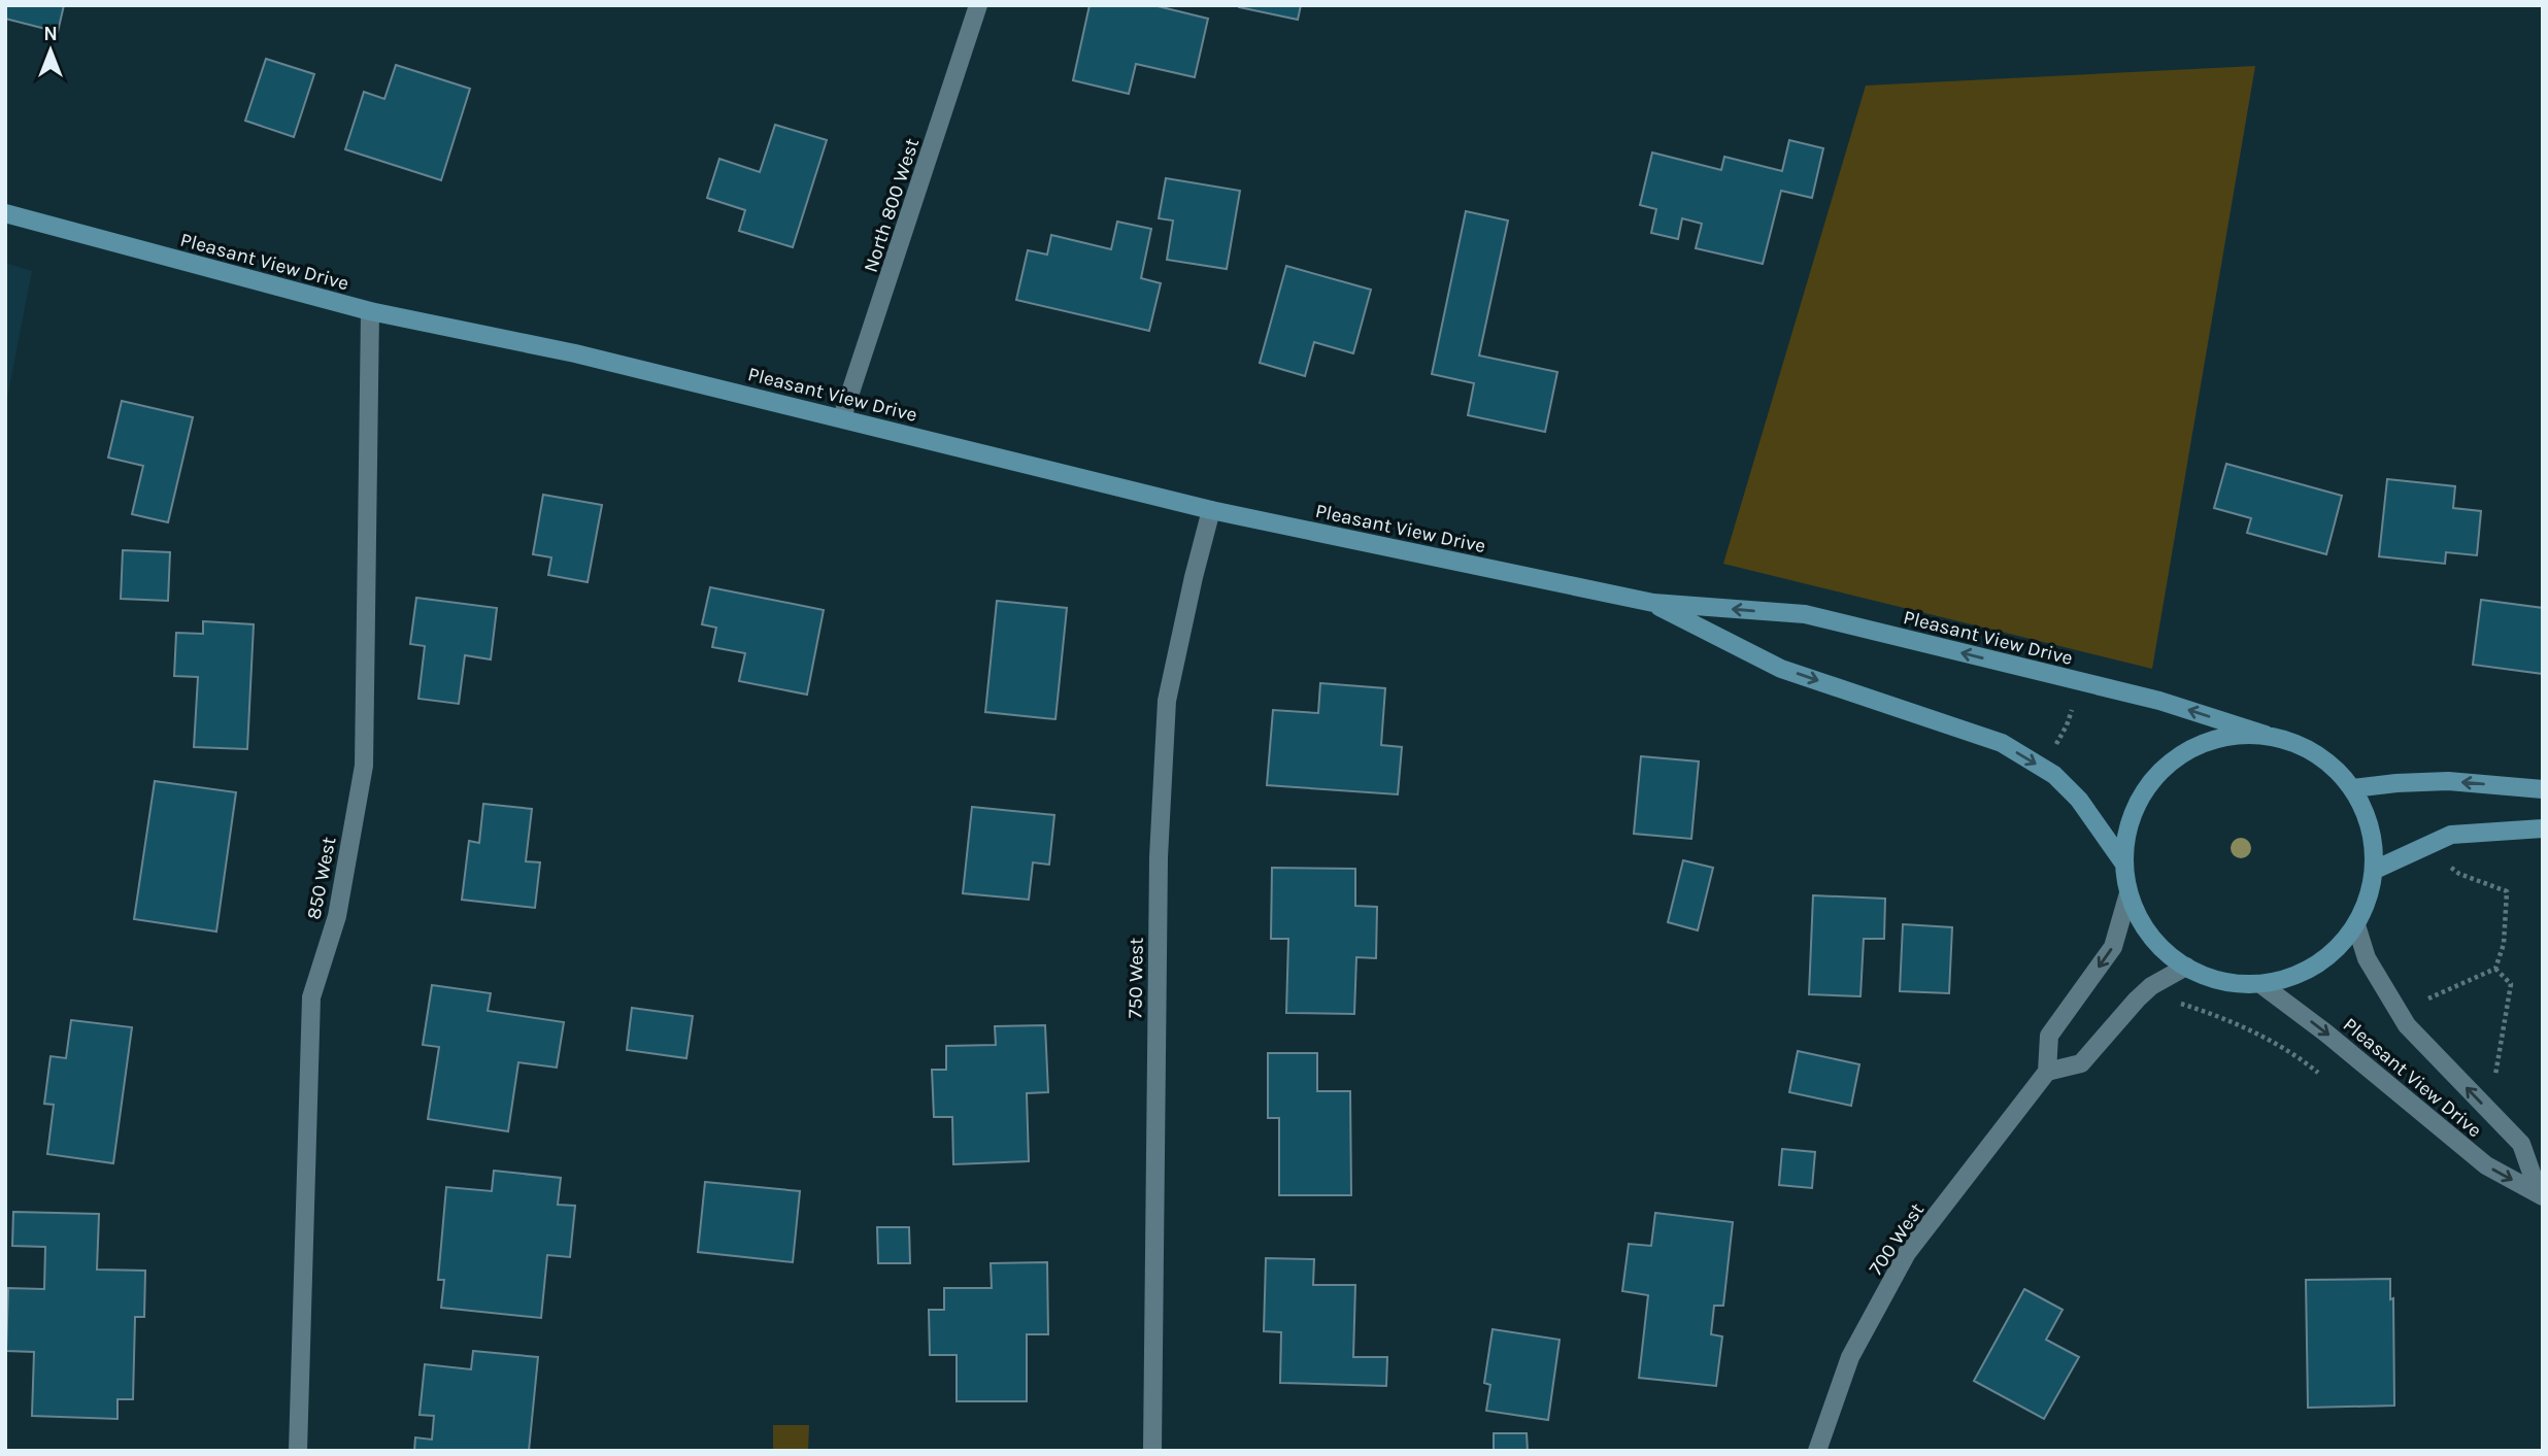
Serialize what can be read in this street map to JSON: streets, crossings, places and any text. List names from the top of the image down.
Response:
{
  "streets": {
    "main road": ["Pleasant View Drive"],
    "street": [
      "North 800 West",
      "850 West",
      "750 West",
      "700 West"
    ]
  },
  "crossings": [
    ["North 800 West", "Pleasant View Drive"],
    ["Pleasant View Drive", "850 West"],
    ["Pleasant View Drive", "750 West"]
  ],
  "north": "top"
}
